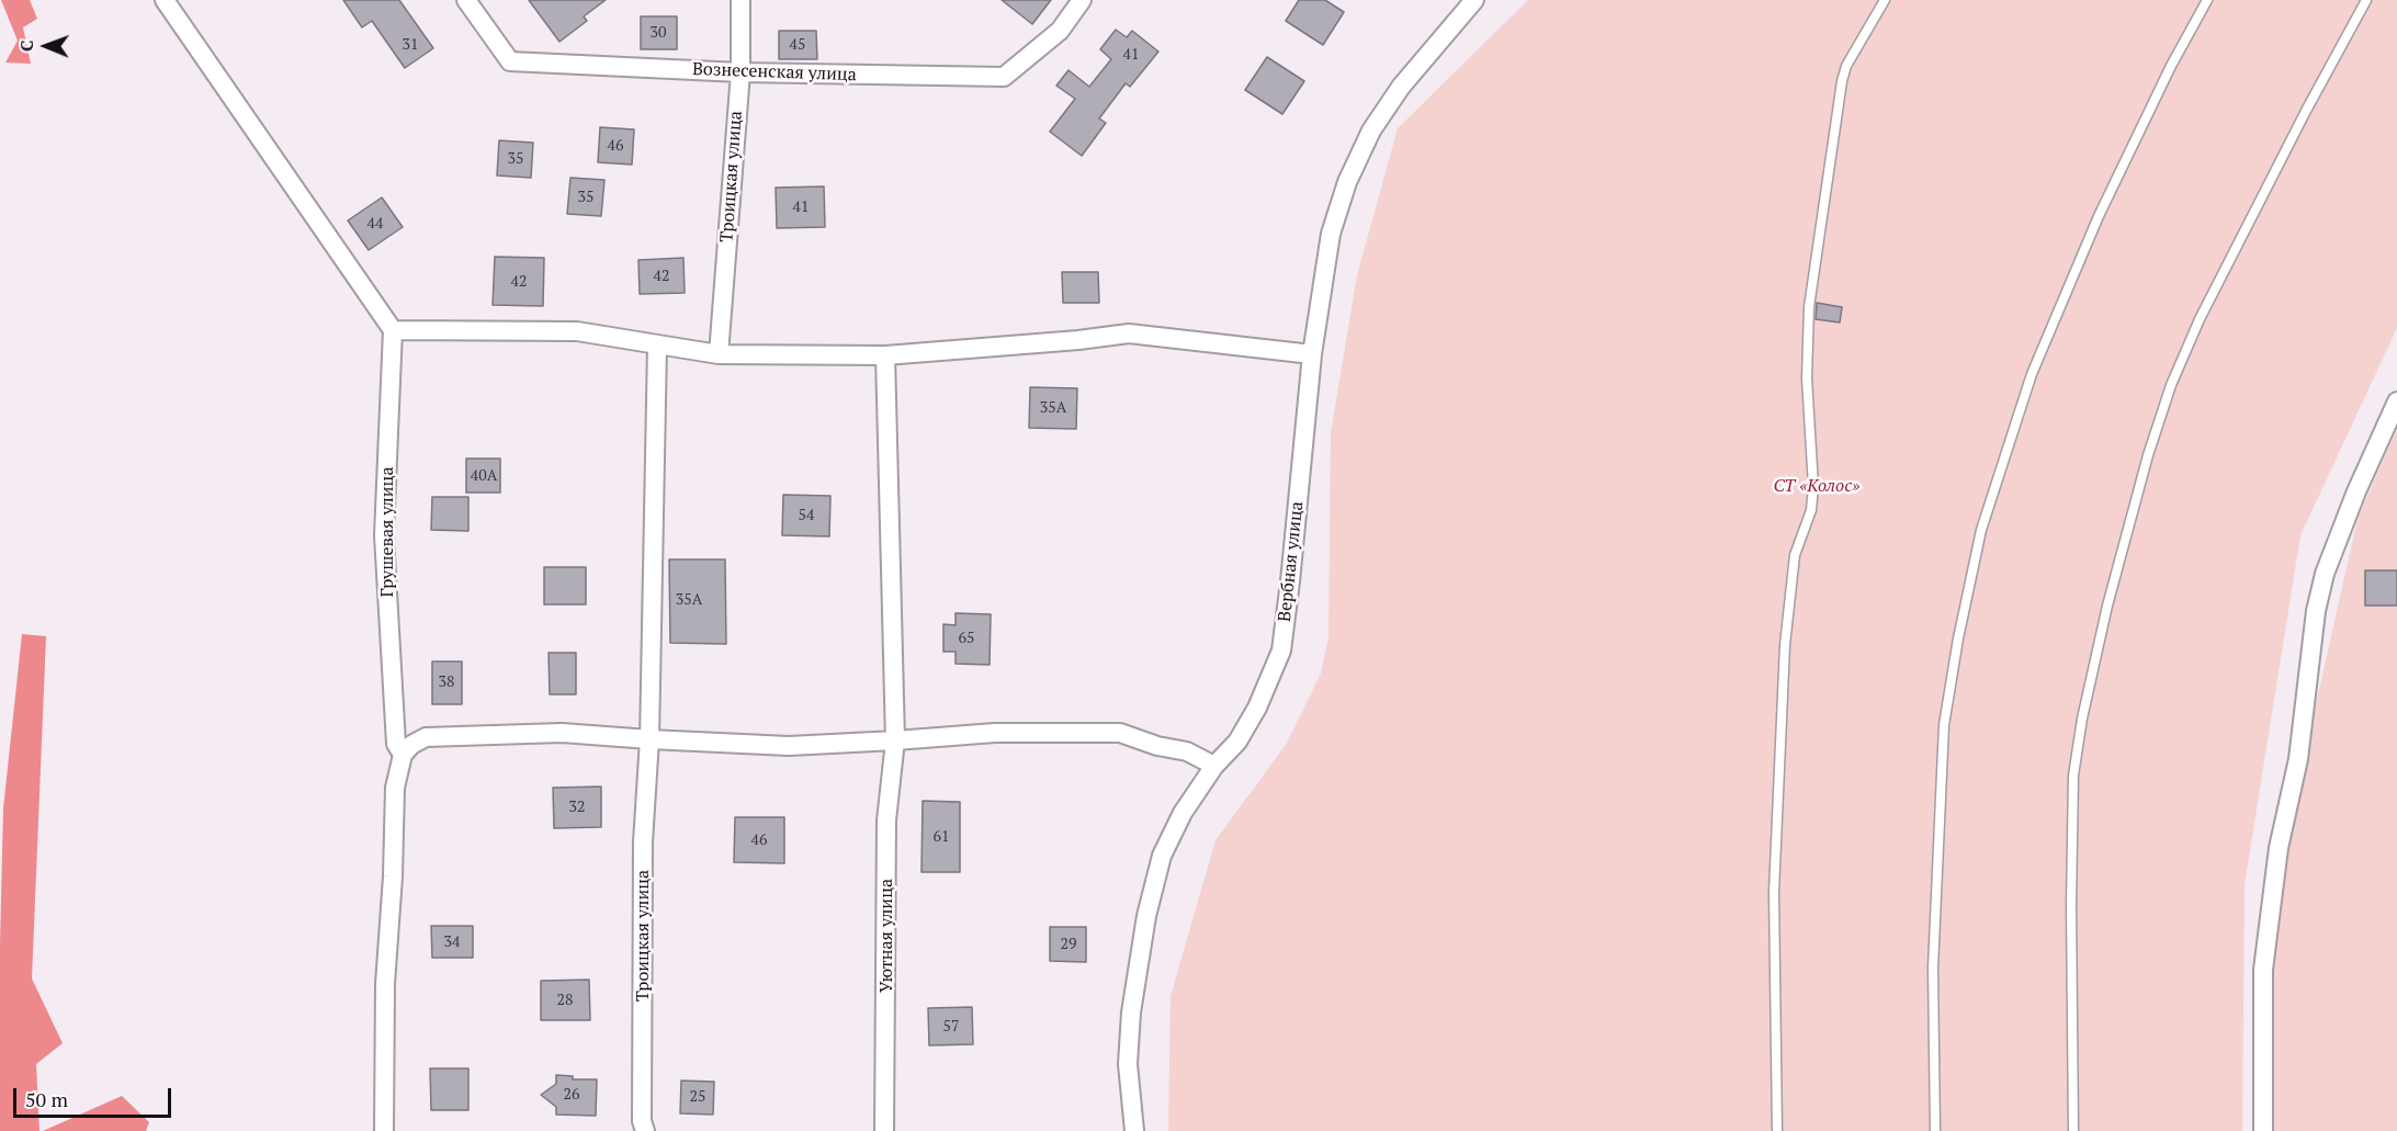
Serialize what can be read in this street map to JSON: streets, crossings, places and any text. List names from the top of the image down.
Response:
{
  "streets": {
    "street": [
      "Вознесенская улица",
      "Троицкая улица",
      "Грушевая улица",
      "Вербная улица",
      "Уютная улица"
    ]
  },
  "crossings": [
    ["Вознесенская улица", "Троицкая улица"]
  ],
  "parks": ["СТ «Колос»"],
  "house_numbers": [
    "30",
    "31",
    "45",
    "41",
    "46",
    "35",
    "35",
    "41",
    "44",
    "42",
    "42",
    "35А",
    "40А",
    "54",
    "35А",
    "65",
    "38",
    "32",
    "61",
    "46",
    "34",
    "29",
    "28",
    "57",
    "26",
    "25"
  ],
  "scale_bar": "50 m",
  "north": "left"
}
